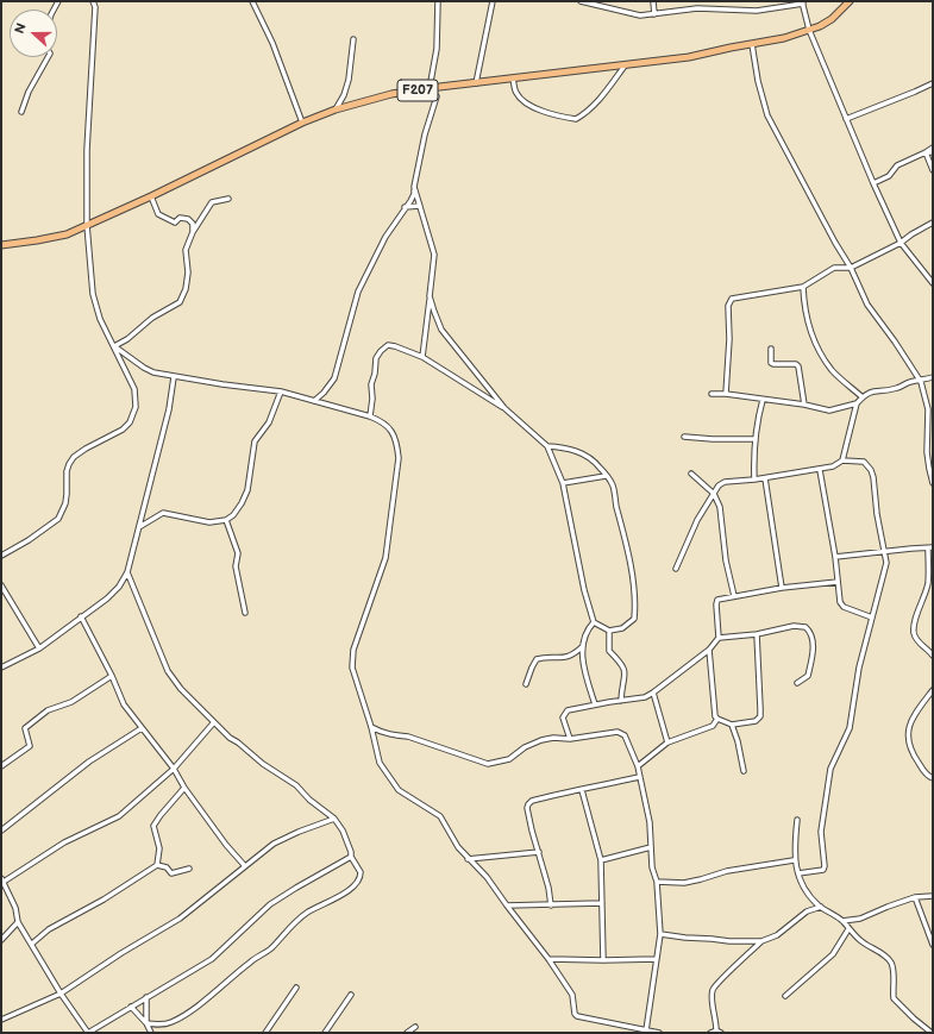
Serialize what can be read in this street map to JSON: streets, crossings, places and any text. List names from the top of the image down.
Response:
{
  "streets": {
    "main road": ["F207"]
  },
  "north": "left"
}
